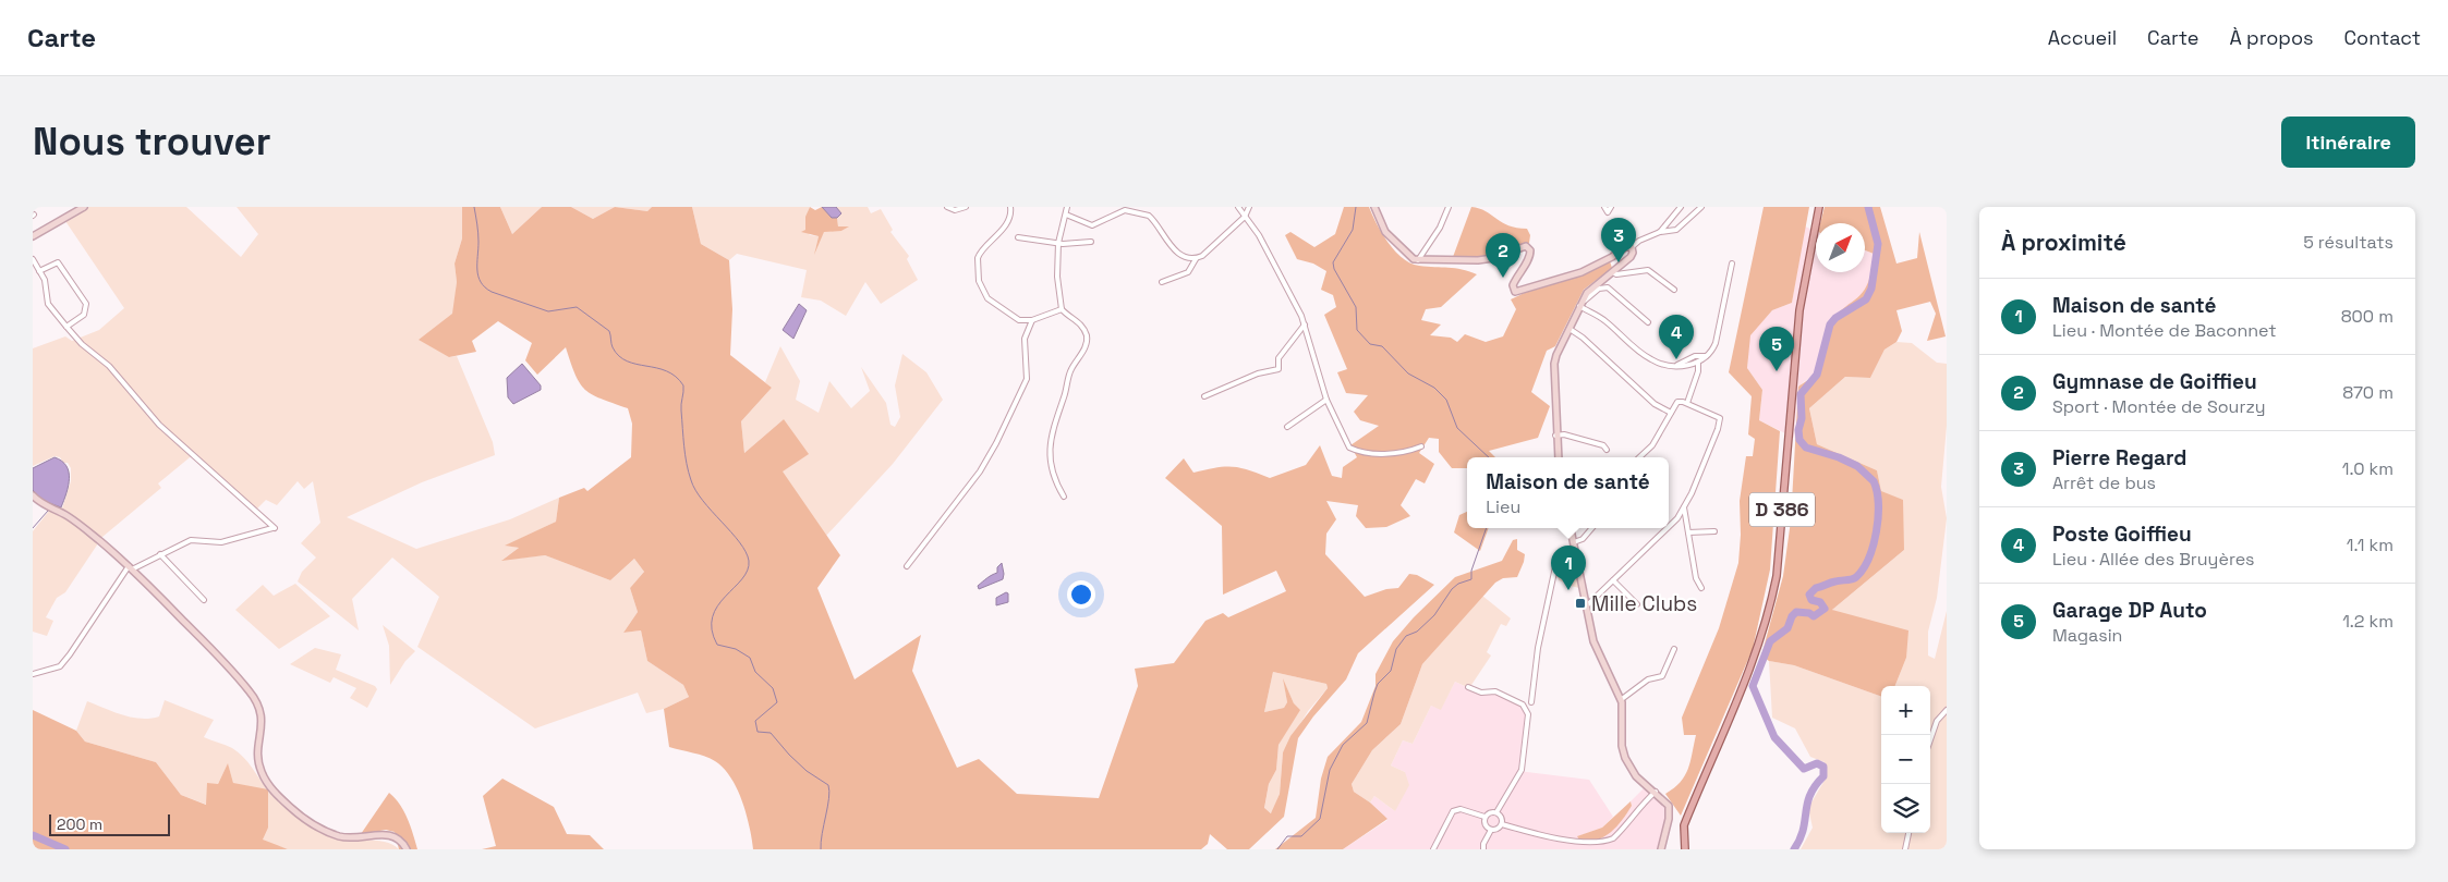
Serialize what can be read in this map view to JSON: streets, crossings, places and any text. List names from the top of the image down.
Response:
{
  "streets": {
    "main road": ["D 386"]
  },
  "places": {
    "transit": ["Mille Clubs"]
  },
  "scale_bar": "200 m",
  "north": "top right",
  "page": {
    "header": "Carte",
    "nav": [
      "Accueil",
      "Carte",
      "À propos",
      "Contact"
    ],
    "buttons": "Itinéraire",
    "title": "Nous trouver",
    "heading": ["À proximité", "5 résultats"],
    "pins": [
      "3",
      "2",
      "4",
      "5",
      "1"
    ],
    "list": [
      {
        "mark": "1",
        "name": "Maison de santé",
        "note": "Lieu · Montée de Baconnet",
        "value": "800 m"
      },
      {
        "mark": "2",
        "name": "Gymnase de Goiffieu",
        "note": "Sport · Montée de Sourzy",
        "value": "870 m"
      },
      {
        "mark": "3",
        "name": "Pierre Regard",
        "note": "Arrêt de bus",
        "value": "1.0 km"
      },
      {
        "mark": "4",
        "name": "Poste Goiffieu",
        "note": "Lieu · Allée des Bruyères",
        "value": "1.1 km"
      },
      {
        "mark": "5",
        "name": "Garage DP Auto",
        "note": "Magasin",
        "value": "1.2 km"
      }
    ],
    "popup": ["Maison de santé", "Lieu"],
    "map_buttons": ["+", "−"],
    "scale": "200 m"
  }
}
